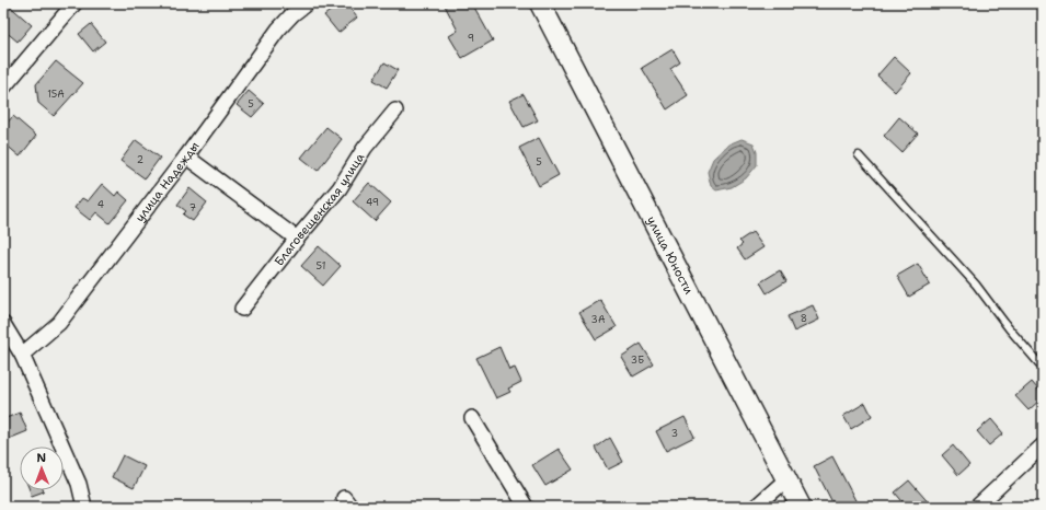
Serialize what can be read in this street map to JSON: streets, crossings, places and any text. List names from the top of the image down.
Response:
{
  "streets": {
    "street": ["улица Надежды", "Благовещенская улица", "улица Юности"]
  },
  "house_numbers": [
    "9",
    "15А",
    "5",
    "2",
    "5",
    "49",
    "4",
    "7",
    "51",
    "8",
    "3А",
    "3Б",
    "3"
  ],
  "north": "top"
}
